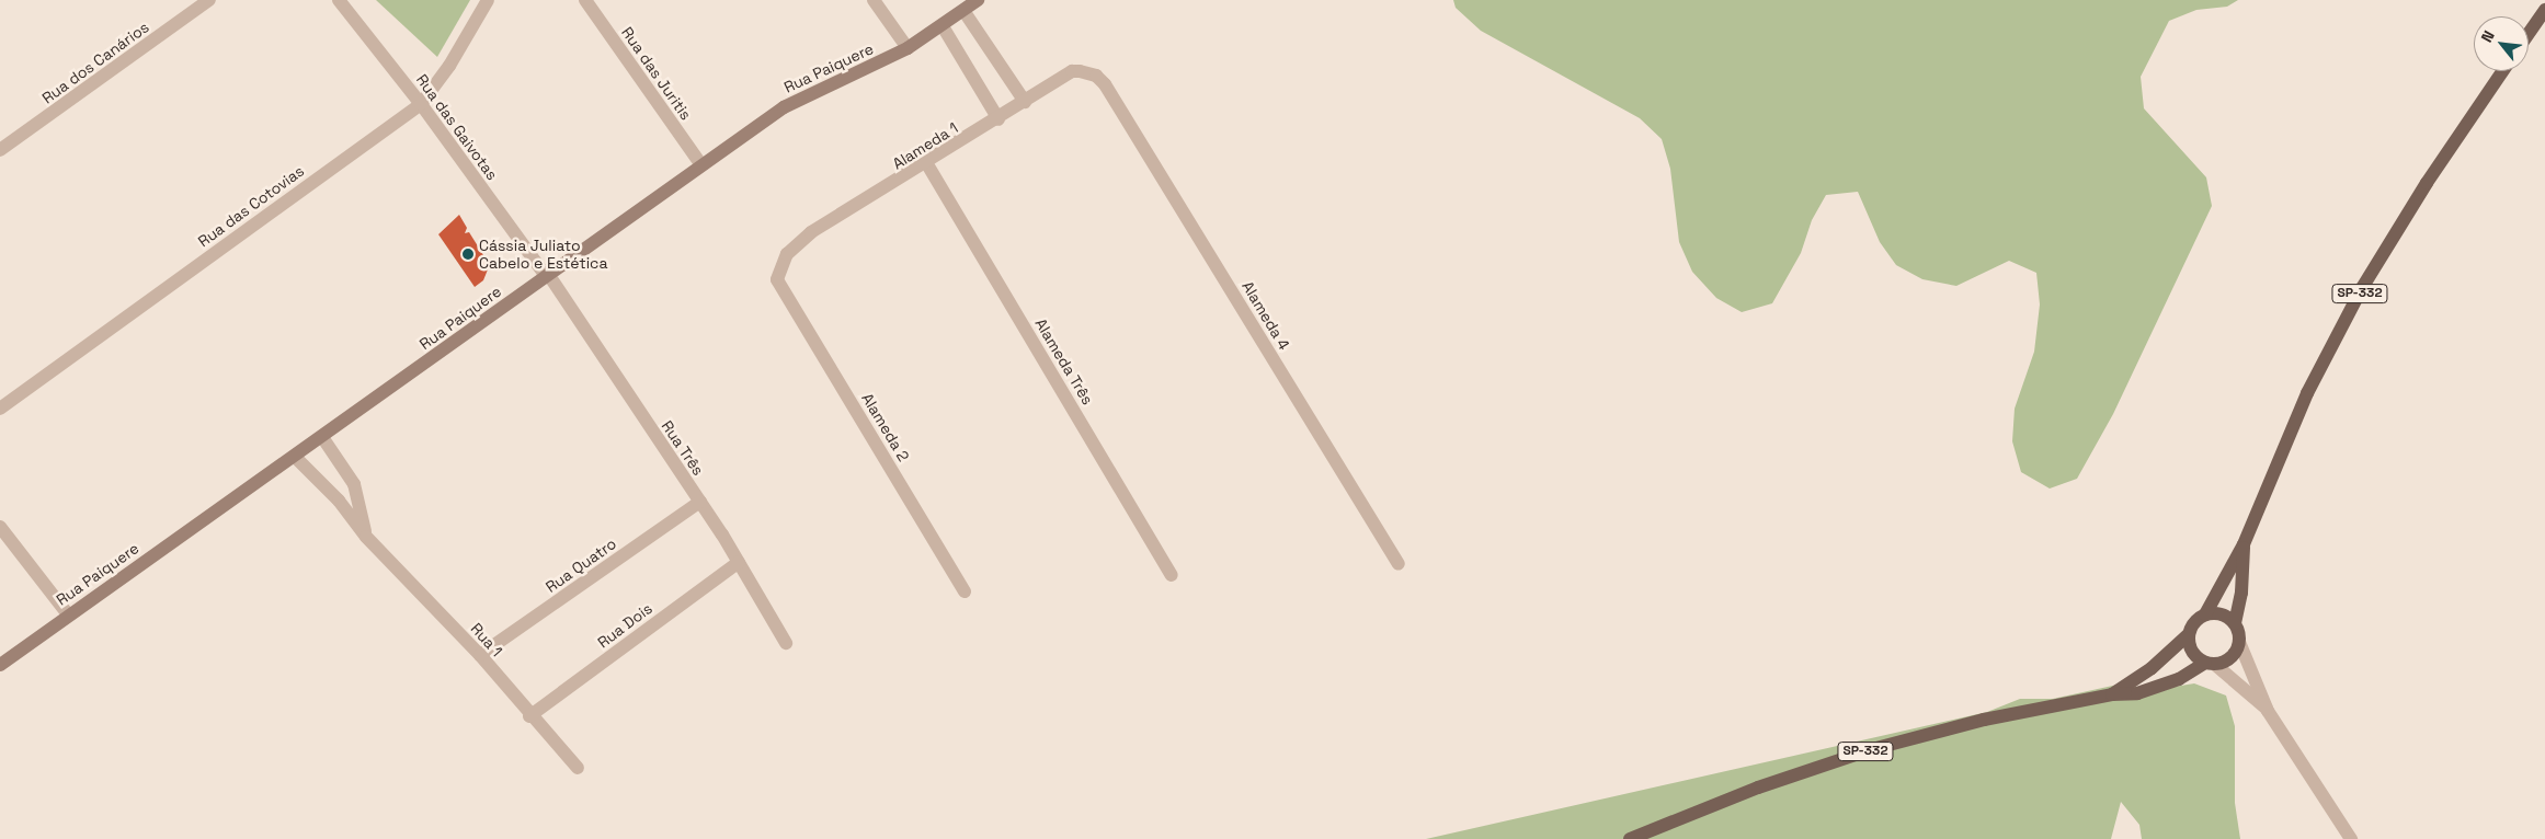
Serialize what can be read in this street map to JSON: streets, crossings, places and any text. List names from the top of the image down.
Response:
{
  "streets": {
    "main road": ["SP-332"],
    "street": [
      "Rua dos Canários",
      "Rua Paiquere",
      "Rua das Juritis",
      "Rua das Gaivotas",
      "Alameda 1",
      "Rua das Cotovias",
      "Alameda 4",
      "Alameda Três",
      "Alameda 2",
      "Rua Três",
      "Rua Quatro",
      "Rua Dois",
      "Rua 1"
    ]
  },
  "crossings": [
    ["Rua Paiquere", "Rua das Juritis"],
    ["Rua Paiquere", "Rua das Gaivotas"],
    ["Rua Paiquere", "Rua Três"],
    ["Rua Paiquere", "Rua 1"],
    ["Rua das Gaivotas", "Rua das Cotovias"],
    ["Rua das Gaivotas", "Rua Três"],
    ["Alameda 1", "Alameda 4"],
    ["Alameda 1", "Alameda Três"],
    ["Alameda 1", "Alameda 2"],
    ["Rua Três", "Rua Quatro"],
    ["Rua Três", "Rua Dois"],
    ["Rua Quatro", "Rua 1"],
    ["Rua Dois", "Rua 1"]
  ],
  "places": ["Cássia Juliato Cabelo e Estética"],
  "north": "top left"
}
